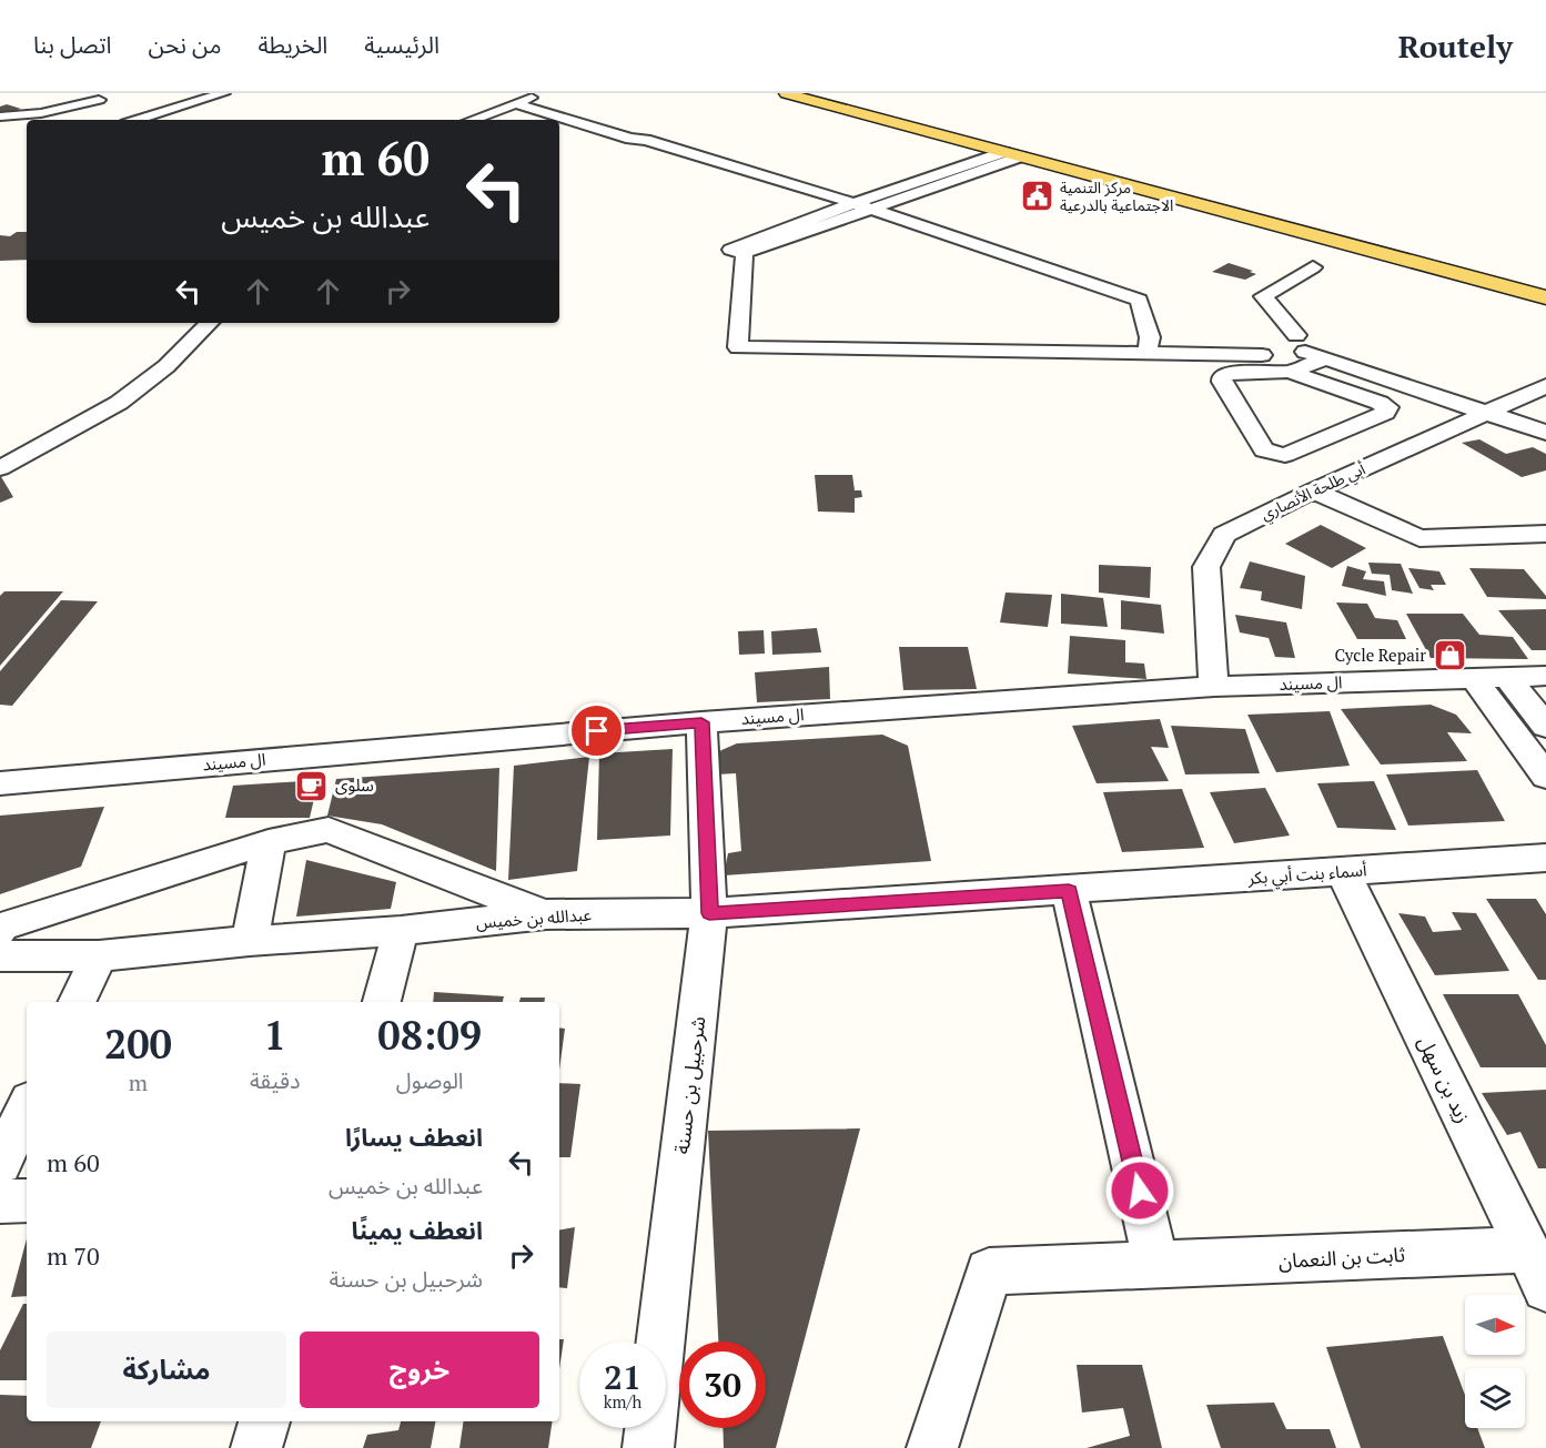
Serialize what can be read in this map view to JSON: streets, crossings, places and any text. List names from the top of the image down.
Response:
{
  "streets": {
    "street": [
      "أبي طلحة الأنصاري",
      "ال مسيند",
      "أسماء بنت أبي بكر",
      "عبدالله بن خميس",
      "زيد بن سهل",
      "شرحبيل بن حسنة",
      "ثابت بن النعمان"
    ]
  },
  "crossings": [
    ["أبي طلحة الأنصاري", "ال مسيند"],
    ["ال مسيند", "شرحبيل بن حسنة"],
    ["أسماء بنت أبي بكر", "عبدالله بن خميس"],
    ["أسماء بنت أبي بكر", "زيد بن سهل"],
    ["عبدالله بن خميس", "شرحبيل بن حسنة"],
    ["زيد بن سهل", "ثابت بن النعمان"]
  ],
  "places": {
    "public building": ["مركز التنمية الاجتماعية بالدرعية"],
    "shop": ["Cycle Repair"],
    "cafe": ["سلوى"]
  },
  "north": "right",
  "page": {
    "header": "Routely",
    "nav": [
      "الرئيسية",
      "الخريطة",
      "من نحن",
      "اتصل بنا"
    ],
    "turn": ["60 m", "عبدالله بن خميس"],
    "eta": [
      "08:09",
      "الوصول",
      "1",
      "دقيقة",
      "200",
      "m"
    ],
    "list": [
      {
        "name": "انعطف يسارًا",
        "note": "عبدالله بن خميس",
        "value": "60 m"
      },
      {
        "name": "انعطف يمينًا",
        "note": "شرحبيل بن حسنة",
        "value": "70 m"
      }
    ],
    "buttons": ["خروج", "مشاركة"],
    "speed": "21 km/h",
    "limit": "30"
  }
}
